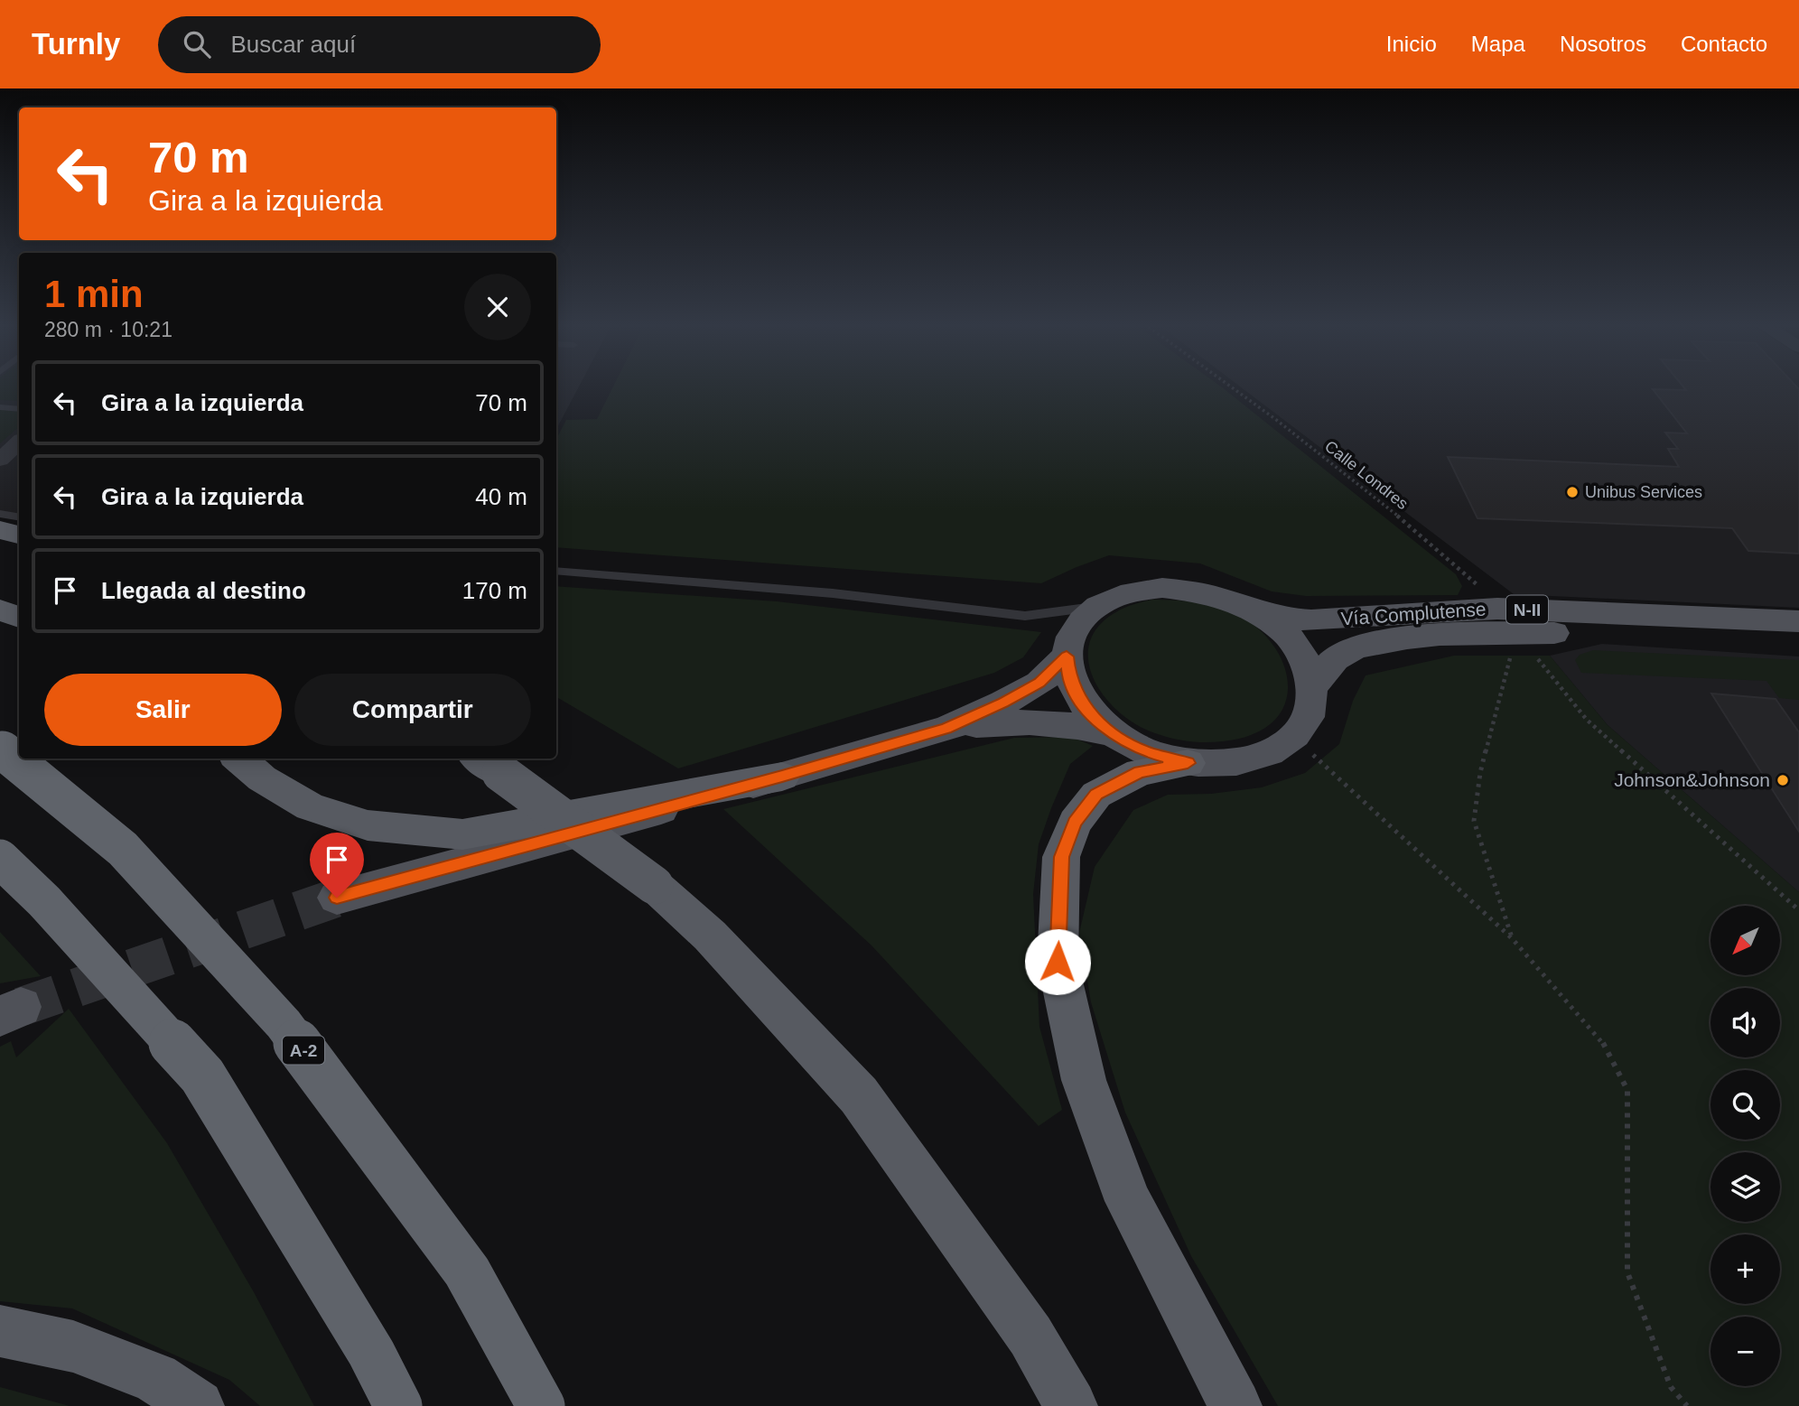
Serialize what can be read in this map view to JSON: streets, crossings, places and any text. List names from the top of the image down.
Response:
{
  "streets": {
    "highway": ["A-2"],
    "main road": ["N-II", "Vía Complutense"],
    "path": ["Calle Londres"]
  },
  "crossings": [
    ["Calle Londres", "Vía Complutense"]
  ],
  "places": ["Unibus Services", "Johnson&Johnson"],
  "north": "bottom left",
  "page": {
    "header": "Turnly",
    "search": "Buscar aquí",
    "nav": [
      "Inicio",
      "Mapa",
      "Nosotros",
      "Contacto"
    ],
    "turn": ["70 m", "Gira a la izquierda"],
    "heading": ["1 min", "280 m · 10:21"],
    "list": [
      {
        "name": "Gira a la izquierda",
        "value": "70 m"
      },
      {
        "name": "Gira a la izquierda",
        "value": "40 m"
      },
      {
        "name": "Llegada al destino",
        "value": "170 m"
      }
    ],
    "buttons": ["Salir", "Compartir"],
    "map_buttons": ["+", "−"]
  }
}
